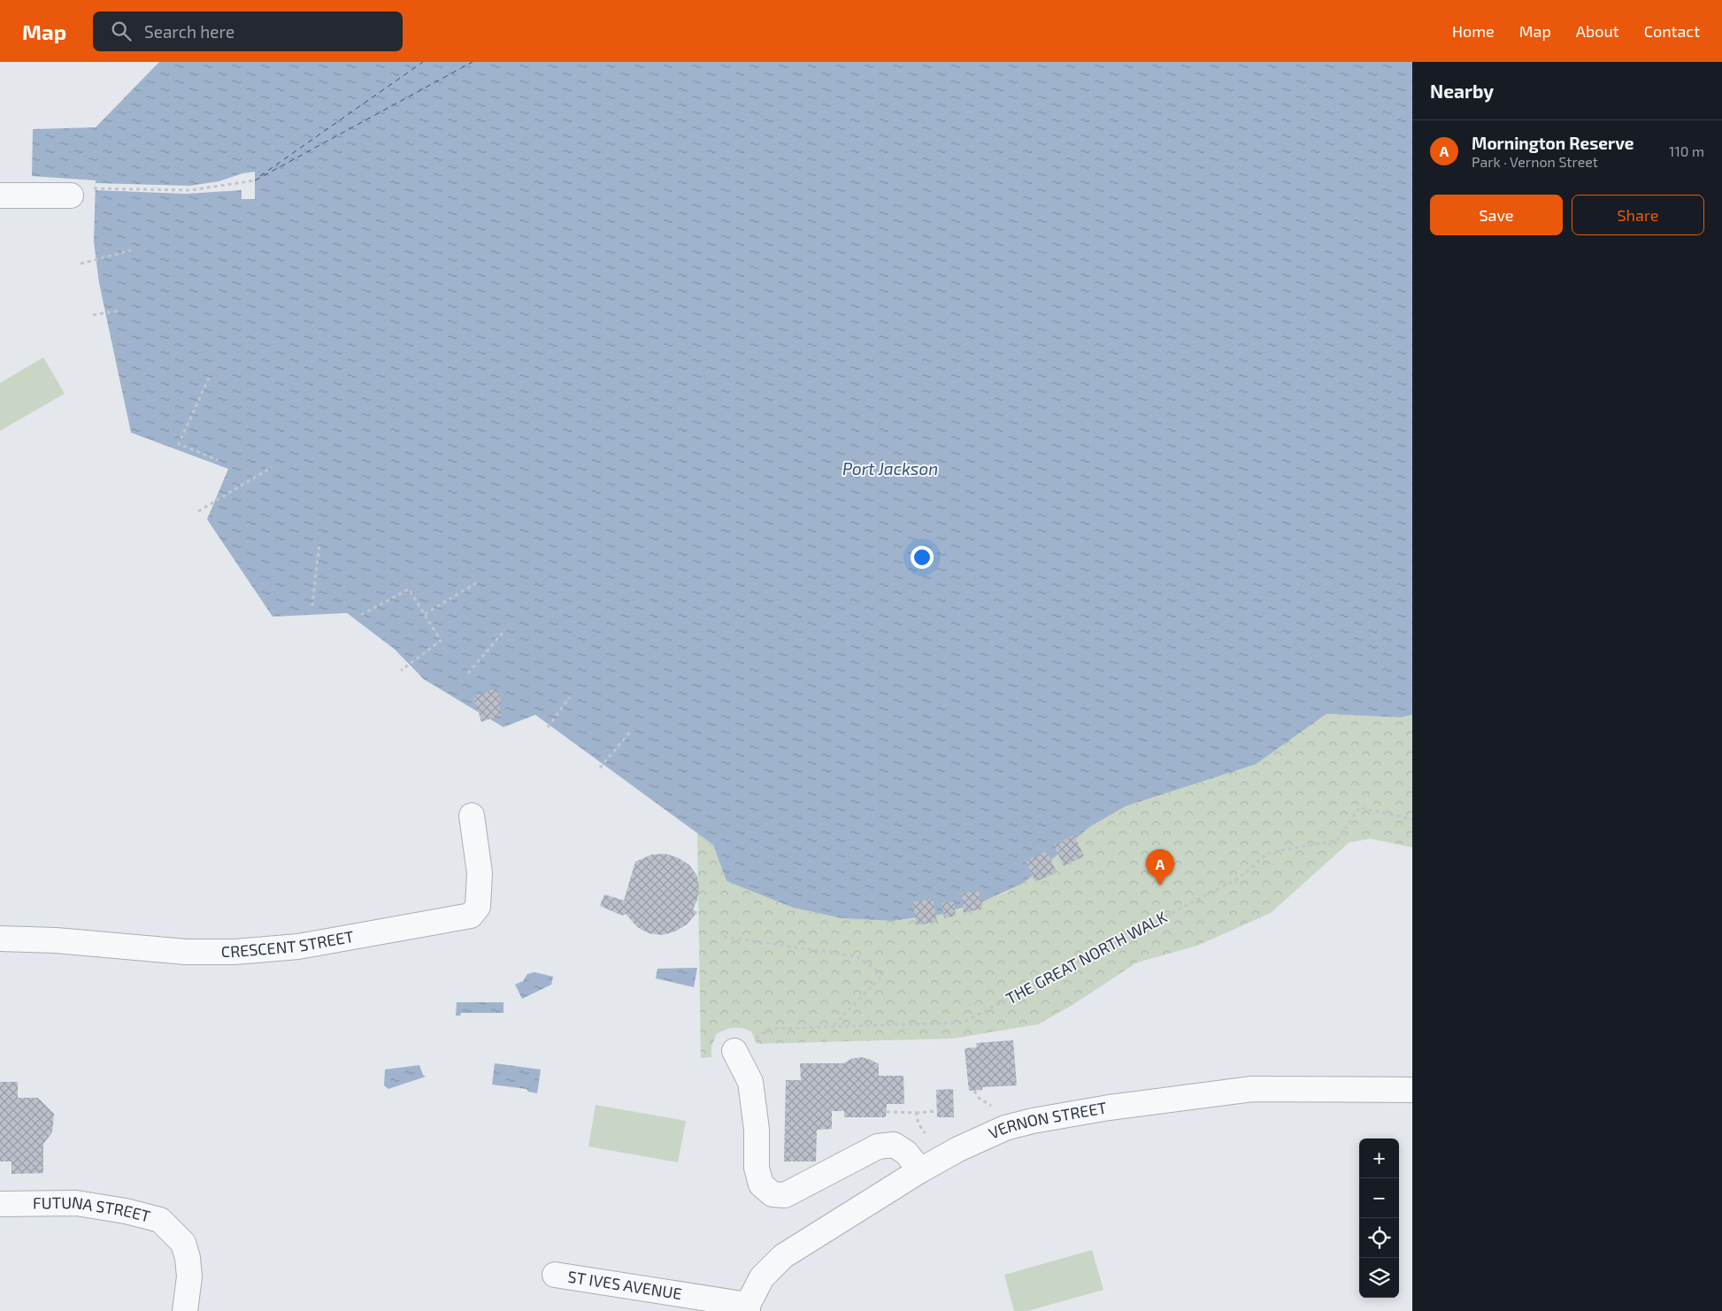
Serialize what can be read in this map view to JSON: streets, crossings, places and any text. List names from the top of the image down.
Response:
{
  "streets": {
    "street": [
      "CRESCENT STREET",
      "VERNON STREET",
      "FUTUNA STREET",
      "ST IVES AVENUE"
    ],
    "path": ["THE GREAT NORTH WALK"]
  },
  "crossings": [
    ["VERNON STREET", "ST IVES AVENUE"]
  ],
  "water": ["Port Jackson"],
  "page": {
    "header": "Map",
    "search": "Search here",
    "nav": [
      "Home",
      "Map",
      "About",
      "Contact"
    ],
    "heading": "Nearby",
    "list": [
      {
        "mark": "A",
        "name": "Mornington Reserve",
        "note": "Park · Vernon Street",
        "value": "110 m"
      }
    ],
    "buttons": ["Save", "Share"],
    "pins": "A",
    "map_buttons": ["+", "−"]
  }
}
